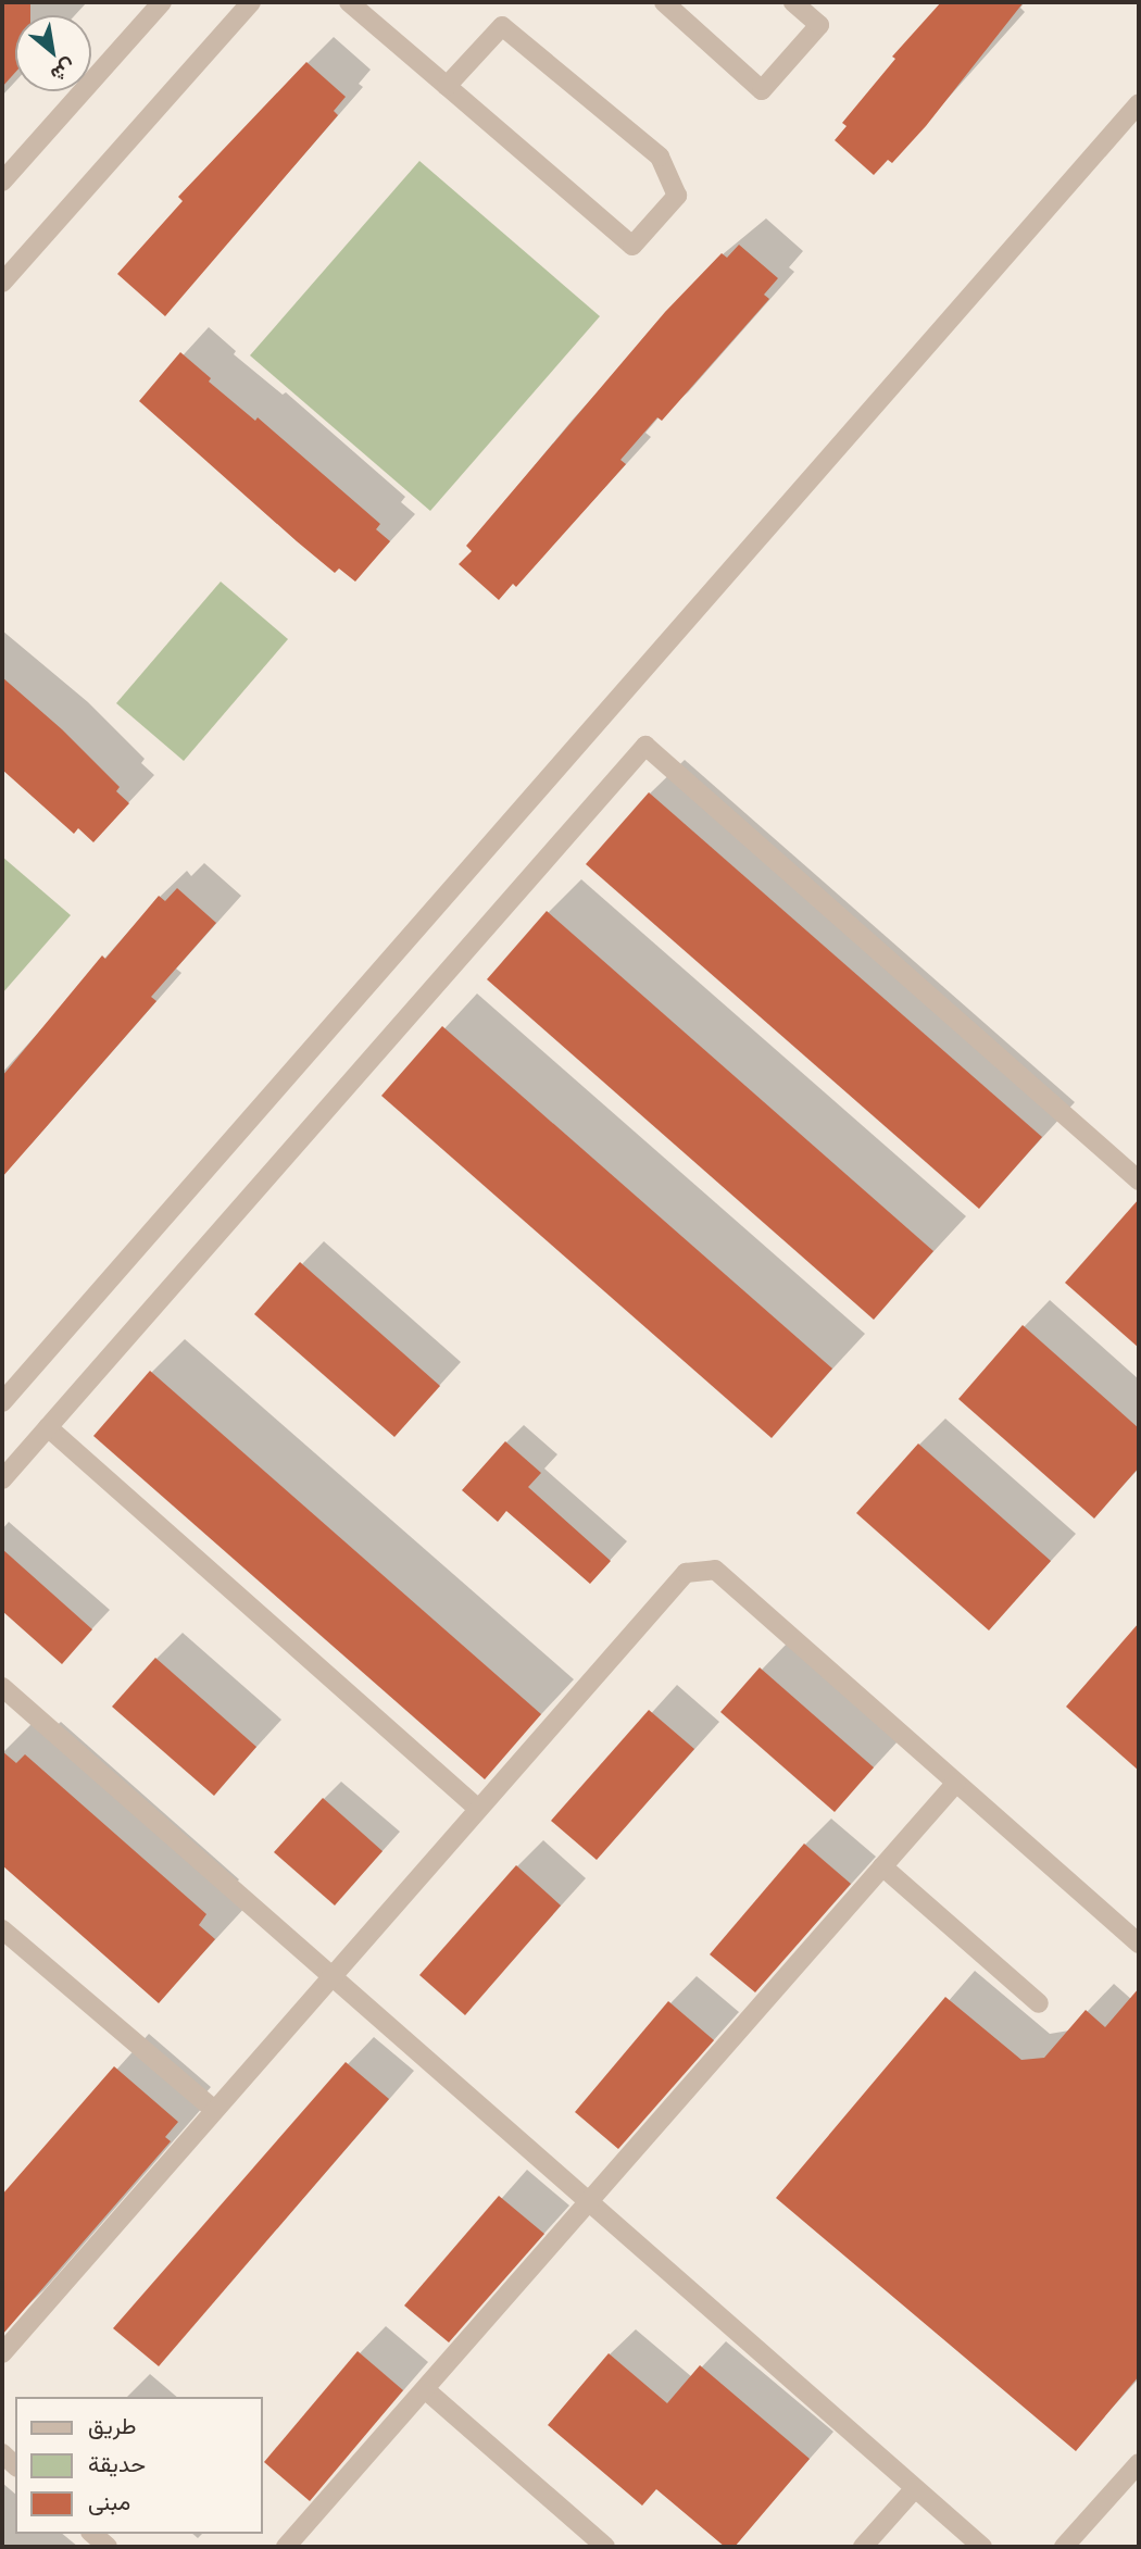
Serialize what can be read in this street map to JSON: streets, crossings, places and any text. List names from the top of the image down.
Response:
{
  "legend": ["طريق", "حديقة", "مبنى"],
  "north": "bottom right"
}
